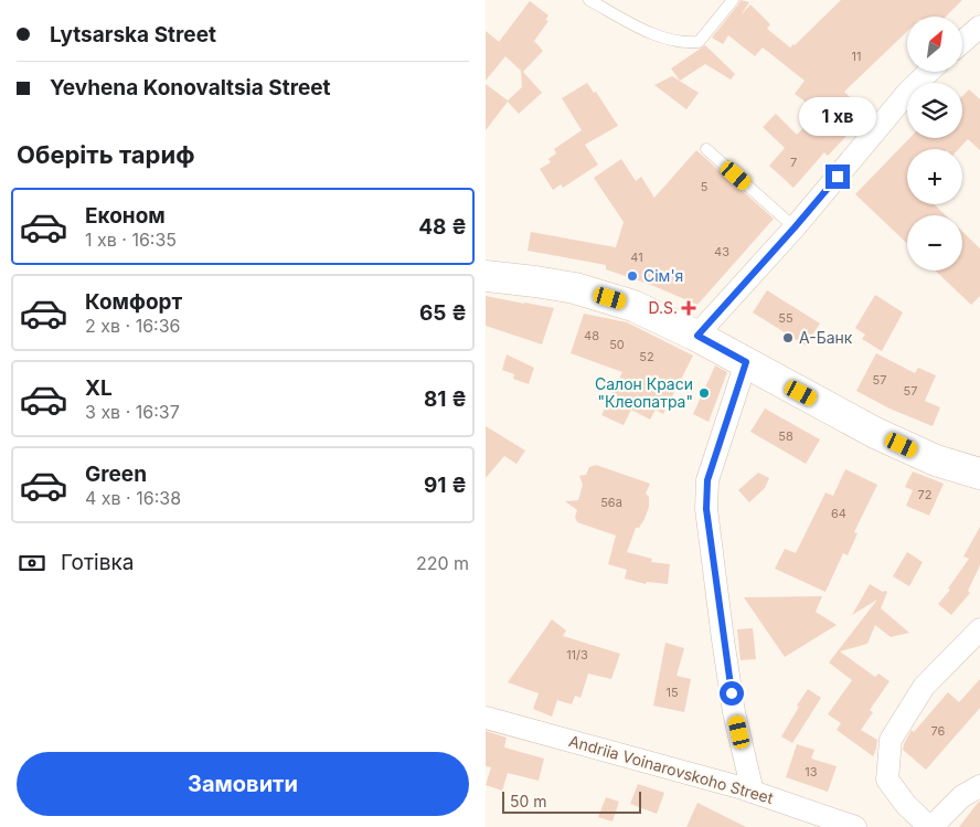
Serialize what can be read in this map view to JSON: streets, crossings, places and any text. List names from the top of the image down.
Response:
{
  "streets": {
    "street": ["Andriia Voinarovskoho Street"]
  },
  "places": {
    "other": ["Сім'я", "А-Банк", "Салон Краси \"Клеопатра\""],
    "health": ["D.S."]
  },
  "house_numbers": [
    "11",
    "7",
    "5",
    "43",
    "41",
    "55",
    "48",
    "50",
    "52",
    "57",
    "57",
    "58",
    "72",
    "56а",
    "64",
    "11/3",
    "15",
    "76",
    "13"
  ],
  "scale_bar": "50 m",
  "north": "top right",
  "page": {
    "banner": ["Lytsarska Street", "Yevhena Konovaltsia Street"],
    "map_buttons": ["+", "−"],
    "bubble": "1 хв",
    "heading": "Оберіть тариф",
    "list": [
      {
        "name": "Економ",
        "note": "1 хв · 16:35",
        "value": "48 ₴"
      },
      {
        "name": "Комфорт",
        "note": "2 хв · 16:36",
        "value": "65 ₴"
      },
      {
        "name": "XL",
        "note": "3 хв · 16:37",
        "value": "81 ₴"
      },
      {
        "name": "Green",
        "note": "4 хв · 16:38",
        "value": "91 ₴"
      }
    ],
    "pay": ["Готівка", "220 m"],
    "buttons": "Замовити",
    "scale": "50 m"
  }
}
